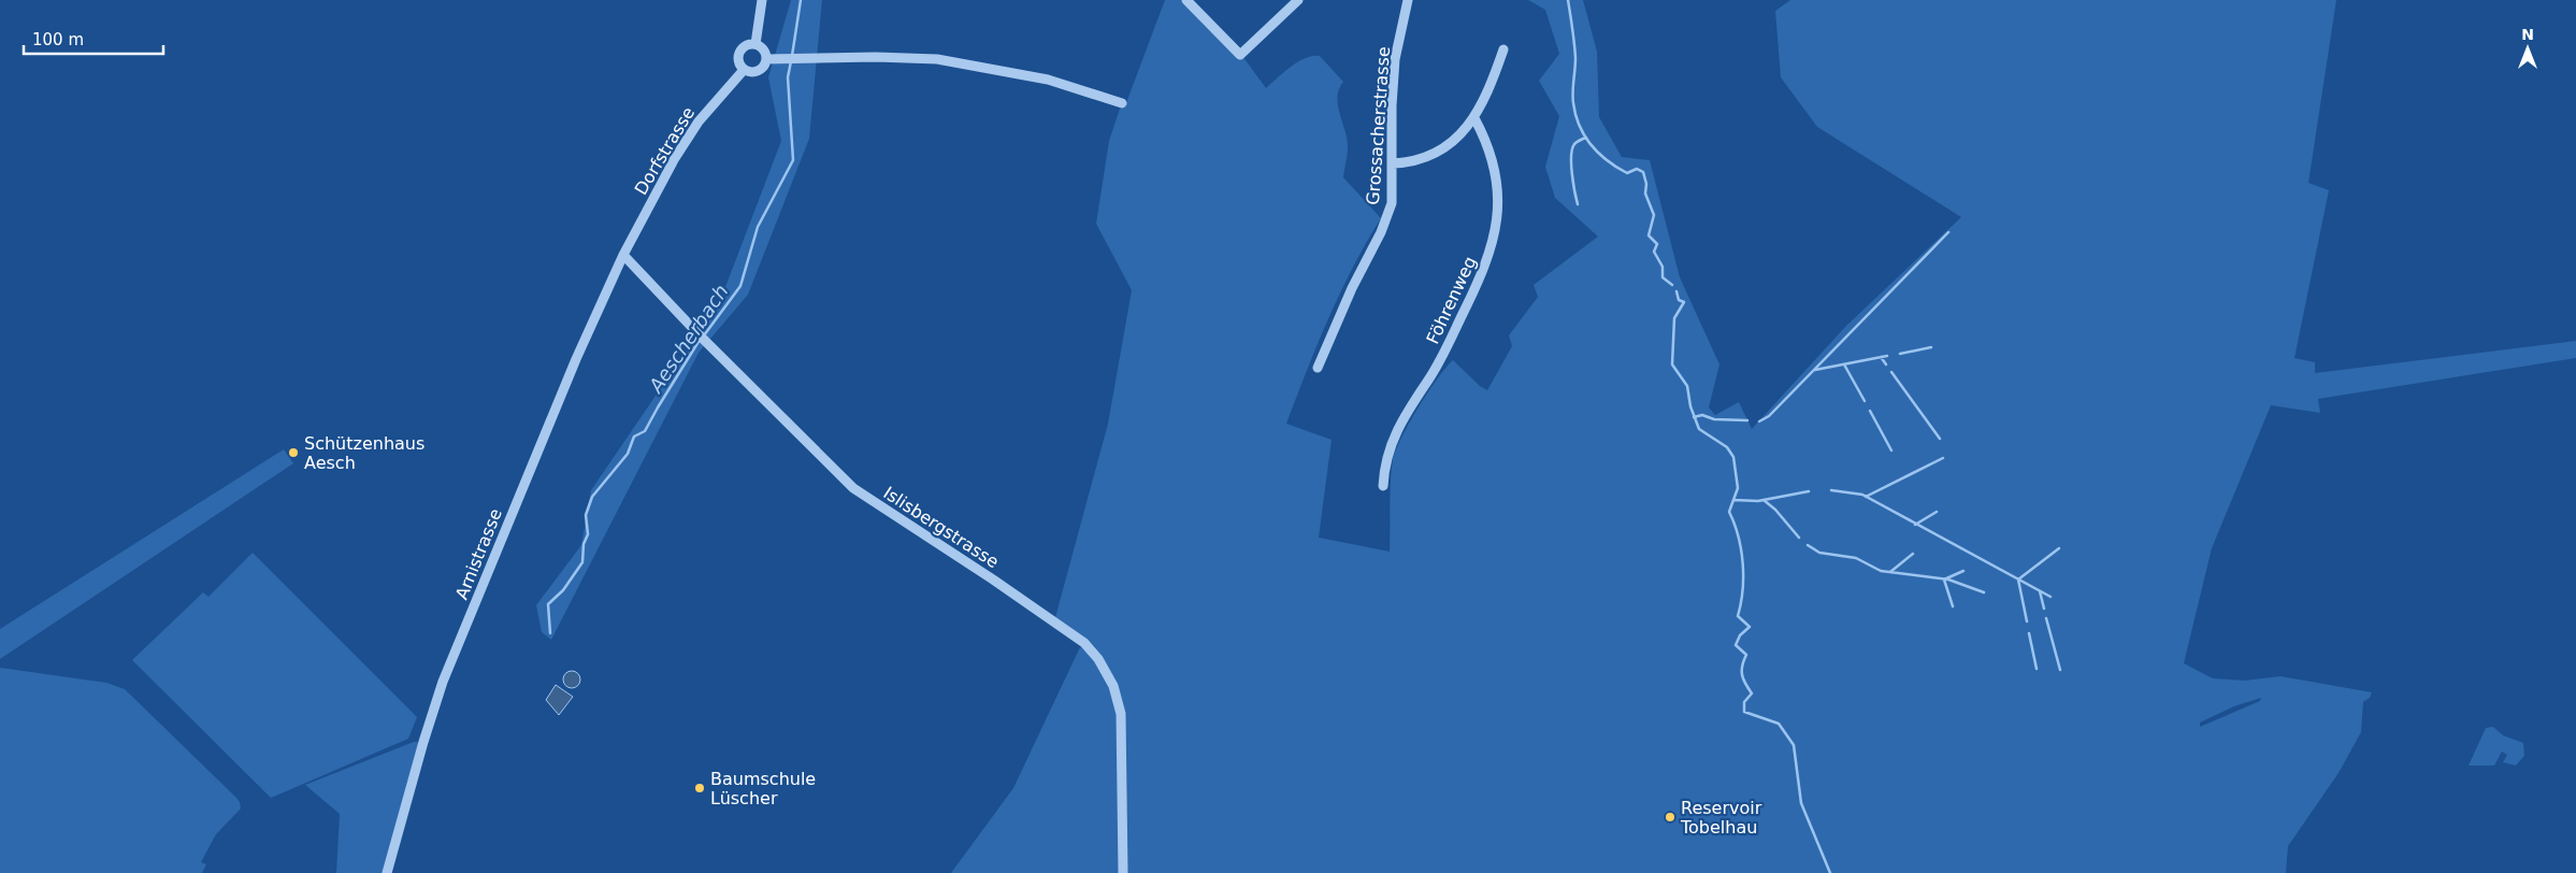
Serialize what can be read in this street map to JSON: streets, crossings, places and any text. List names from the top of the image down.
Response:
{
  "streets": {
    "street": [
      "Grossacherstrasse",
      "Dorfstrasse",
      "Föhrenweg",
      "Islisbergstrasse",
      "Arnistrasse"
    ]
  },
  "crossings": [
    ["Dorfstrasse", "Islisbergstrasse"],
    ["Dorfstrasse", "Arnistrasse"],
    ["Islisbergstrasse", "Arnistrasse"]
  ],
  "water": ["Aescherbach"],
  "places": ["Schützenhaus Aesch", "Baumschule Lüscher", "Reservoir Tobelhau"],
  "scale_bar": "100 m",
  "north": "top"
}
